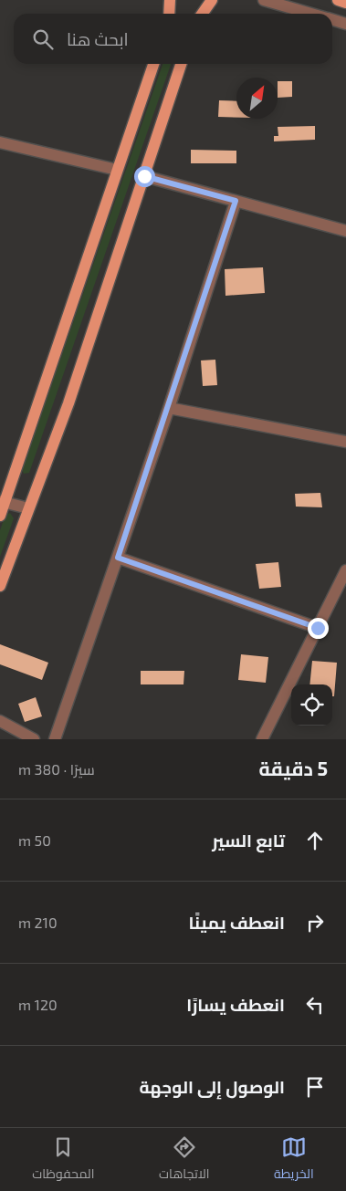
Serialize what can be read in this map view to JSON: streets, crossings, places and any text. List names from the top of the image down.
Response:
{
  "north": "top right",
  "page": {
    "search": "ابحث هنا",
    "heading": ["5 دقيقة", "سيرًا · 380 m"],
    "list": [
      ["تابع السير", "50 m"],
      ["انعطف يمينًا", "210 m"],
      ["انعطف يسارًا", "120 m"],
      "الوصول إلى الوجهة"
    ],
    "nav": ["الخريطة", "الاتجاهات", "المحفوظات"]
  }
}
